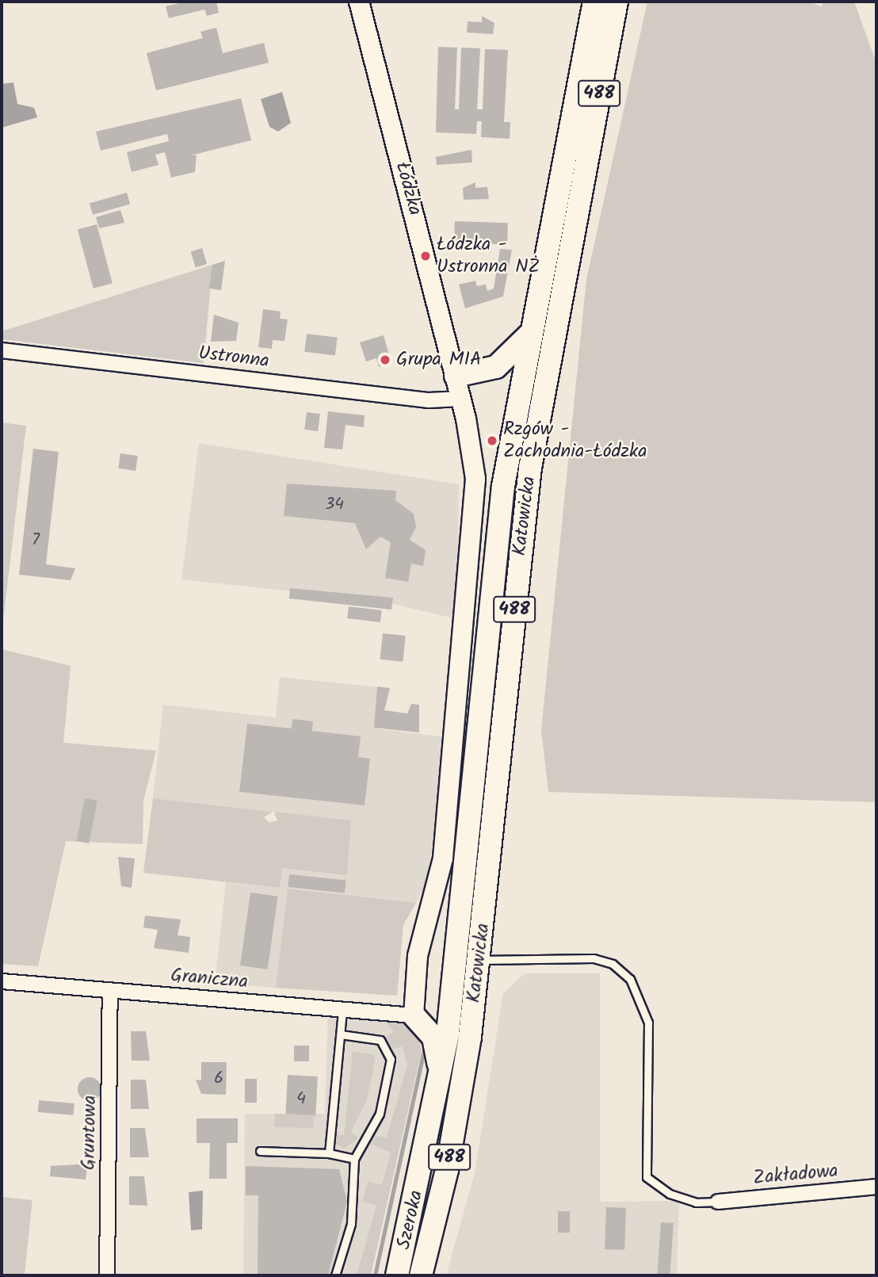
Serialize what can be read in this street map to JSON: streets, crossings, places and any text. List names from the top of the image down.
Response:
{
  "streets": {
    "main road": ["488", "Katowicka", "Szeroka"],
    "street": [
      "Łódzka",
      "Ustronna",
      "Graniczna",
      "Gruntowa",
      "Zakładowa"
    ]
  },
  "crossings": [
    ["Łódzka", "Ustronna"],
    ["Łódzka", "Graniczna"],
    ["Katowicka", "Szeroka"],
    ["Graniczna", "Gruntowa"]
  ],
  "places": ["Łódzka - Ustronna NŻ", "Grupa MIA", "Rzgów - Zachodnia-Łódzka"],
  "house_numbers": [
    "34",
    "7",
    "6",
    "4"
  ]
}
